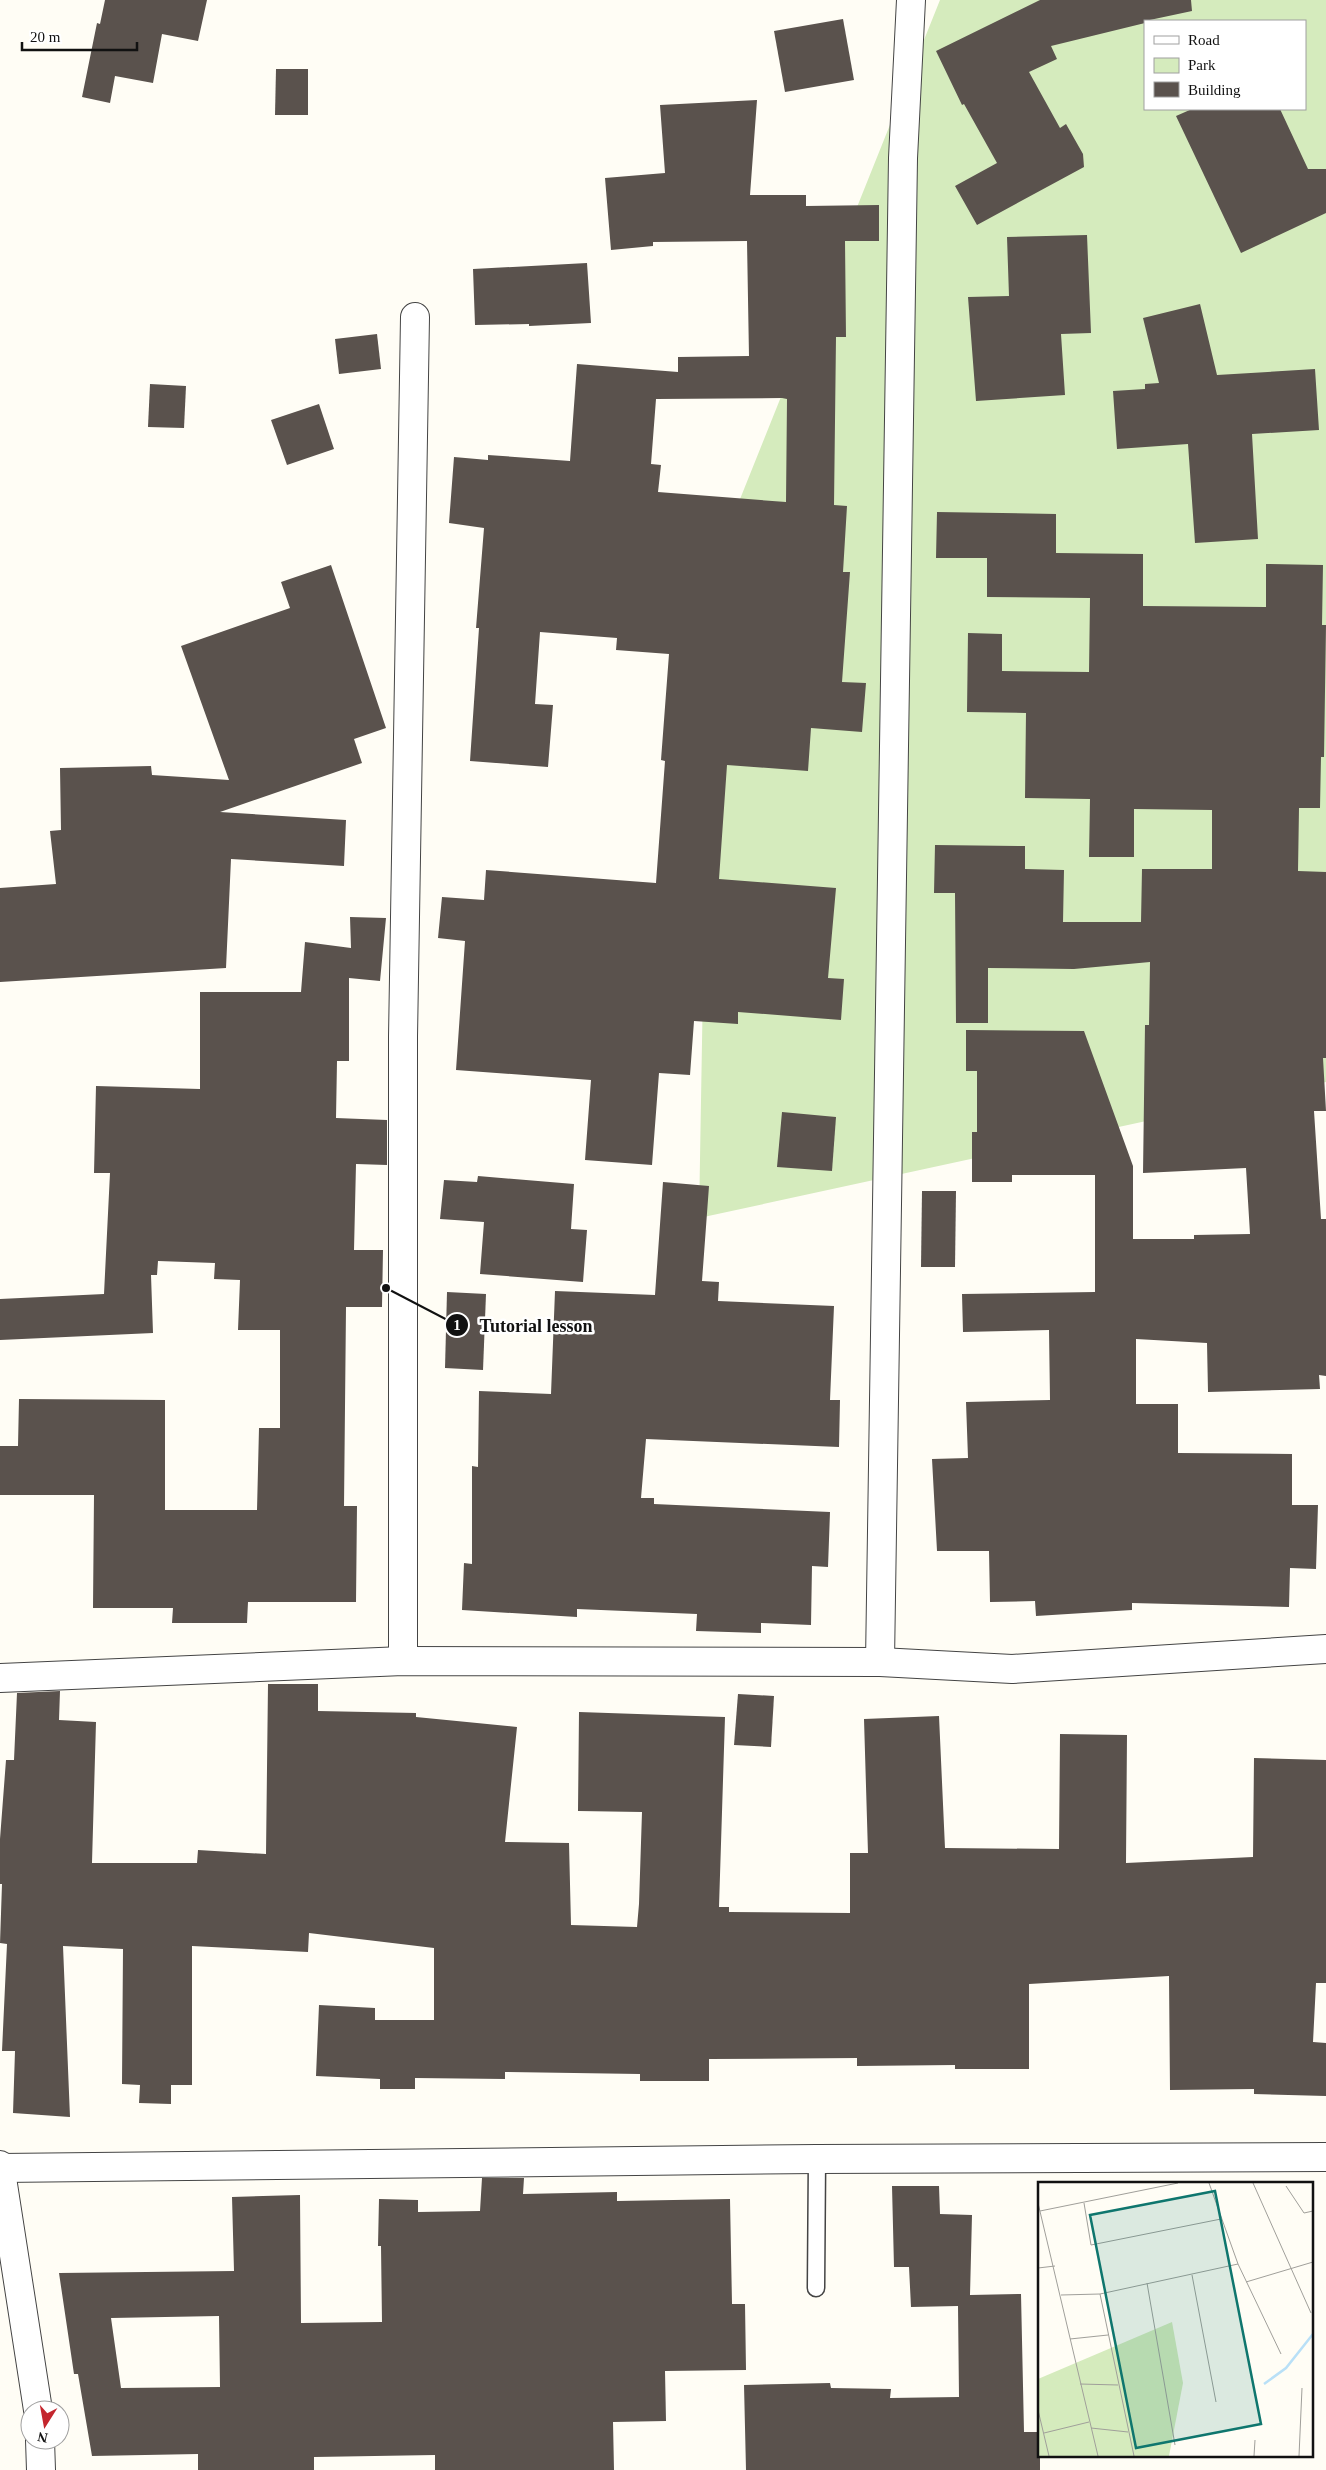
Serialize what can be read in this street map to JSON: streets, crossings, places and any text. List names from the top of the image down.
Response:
{
  "places": ["Tutorial lesson"],
  "legend": ["Road", "Park", "Building"],
  "scale_bar": "20 m",
  "north": "bottom"
}
